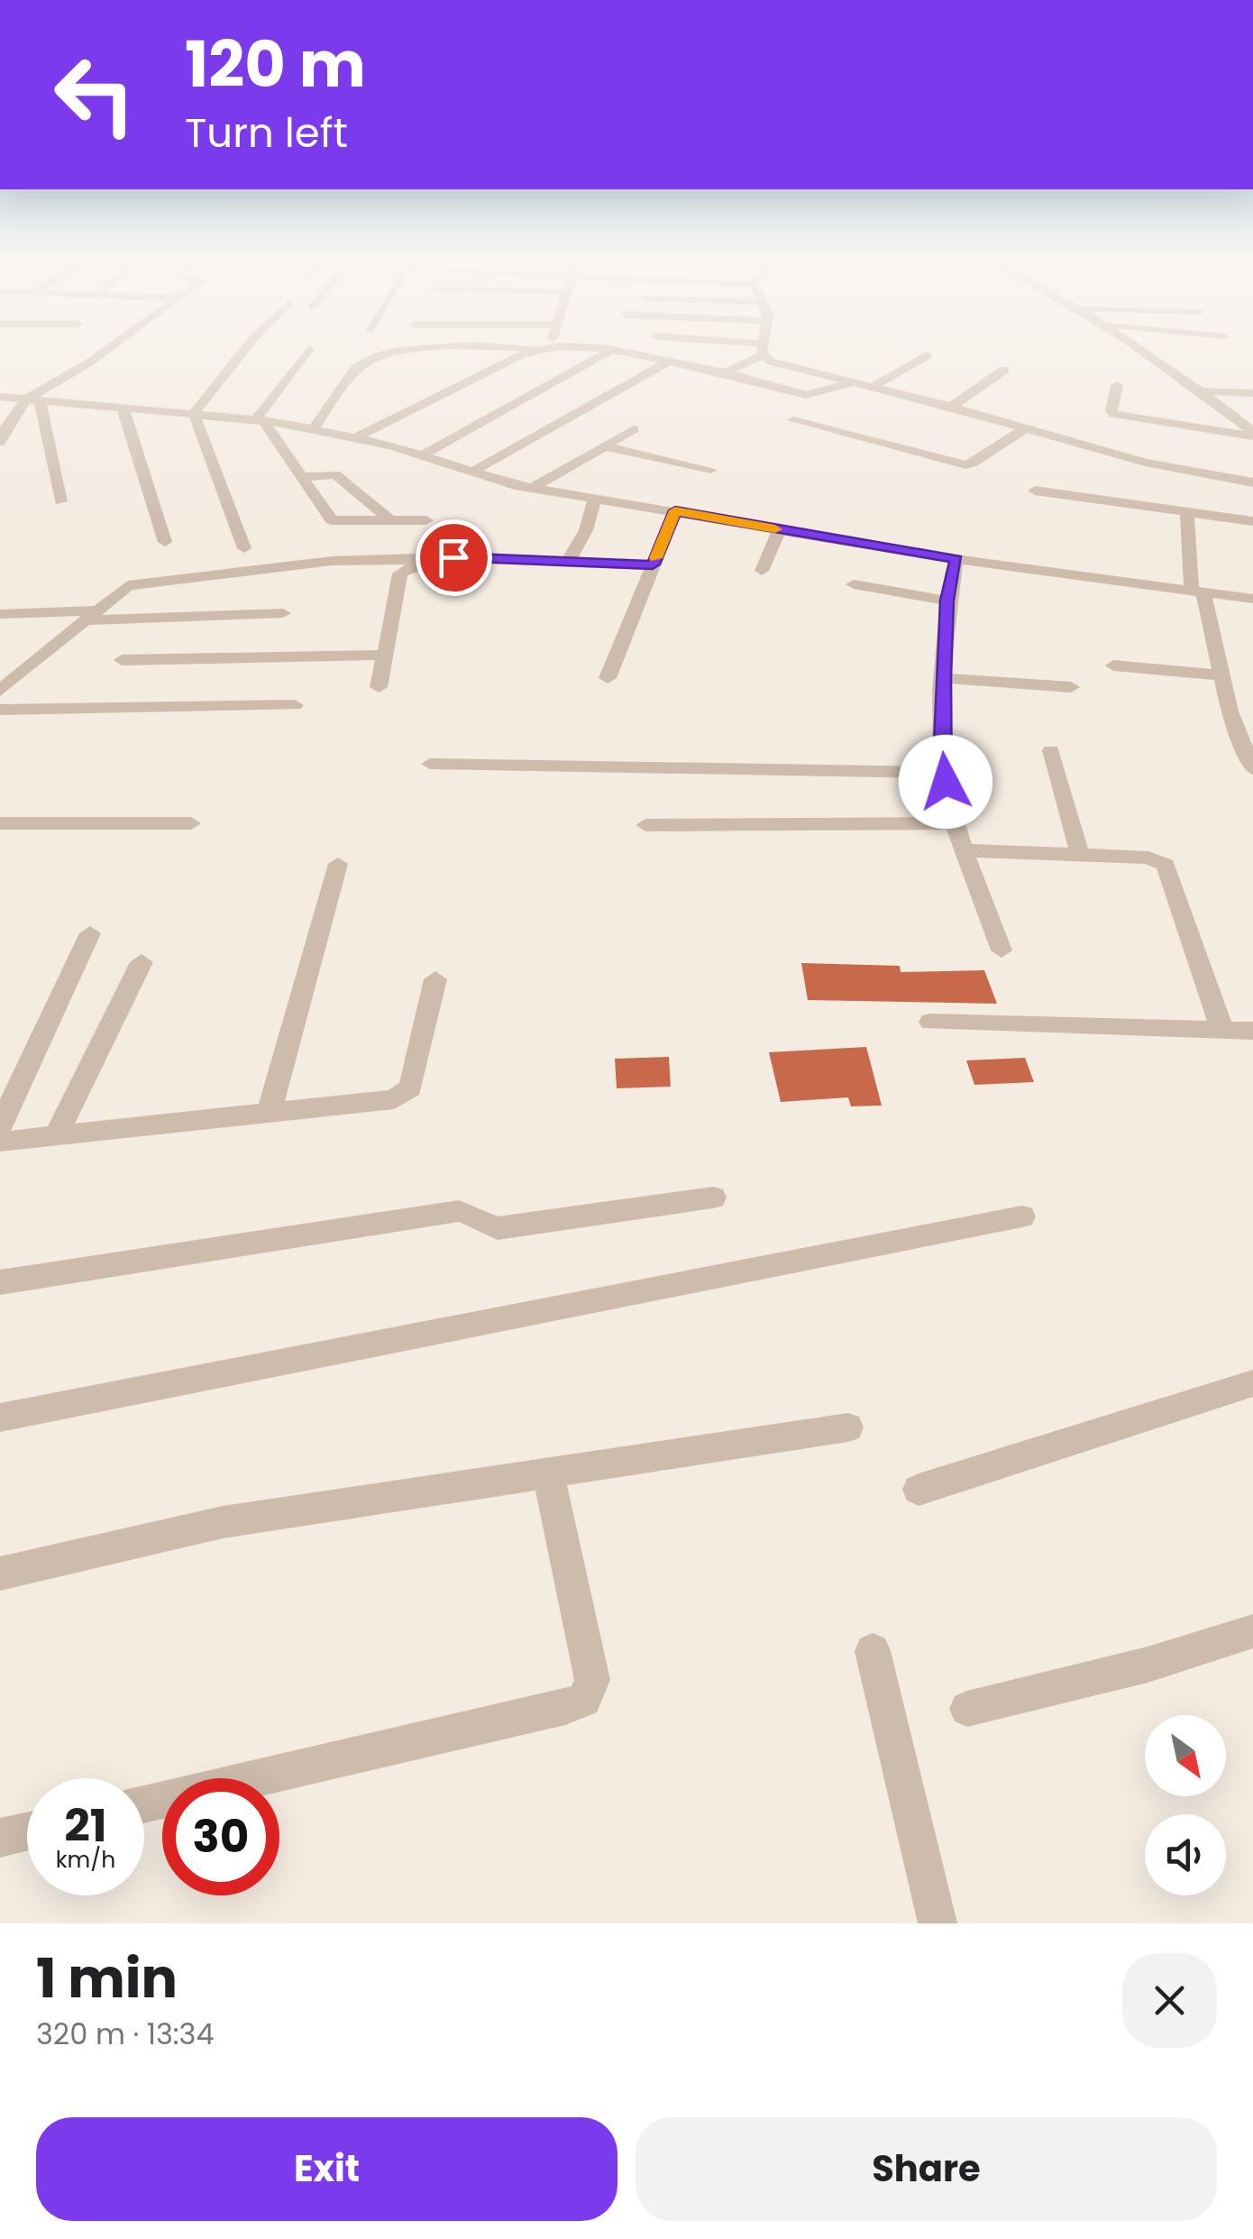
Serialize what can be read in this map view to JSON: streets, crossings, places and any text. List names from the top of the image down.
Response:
{
  "north": "bottom right",
  "page": {
    "turn": ["120 m", "Turn left"],
    "speed": "21 km/h",
    "limit": "30",
    "heading": ["1 min", "320 m · 13:34"],
    "buttons": ["Exit", "Share"]
  }
}
